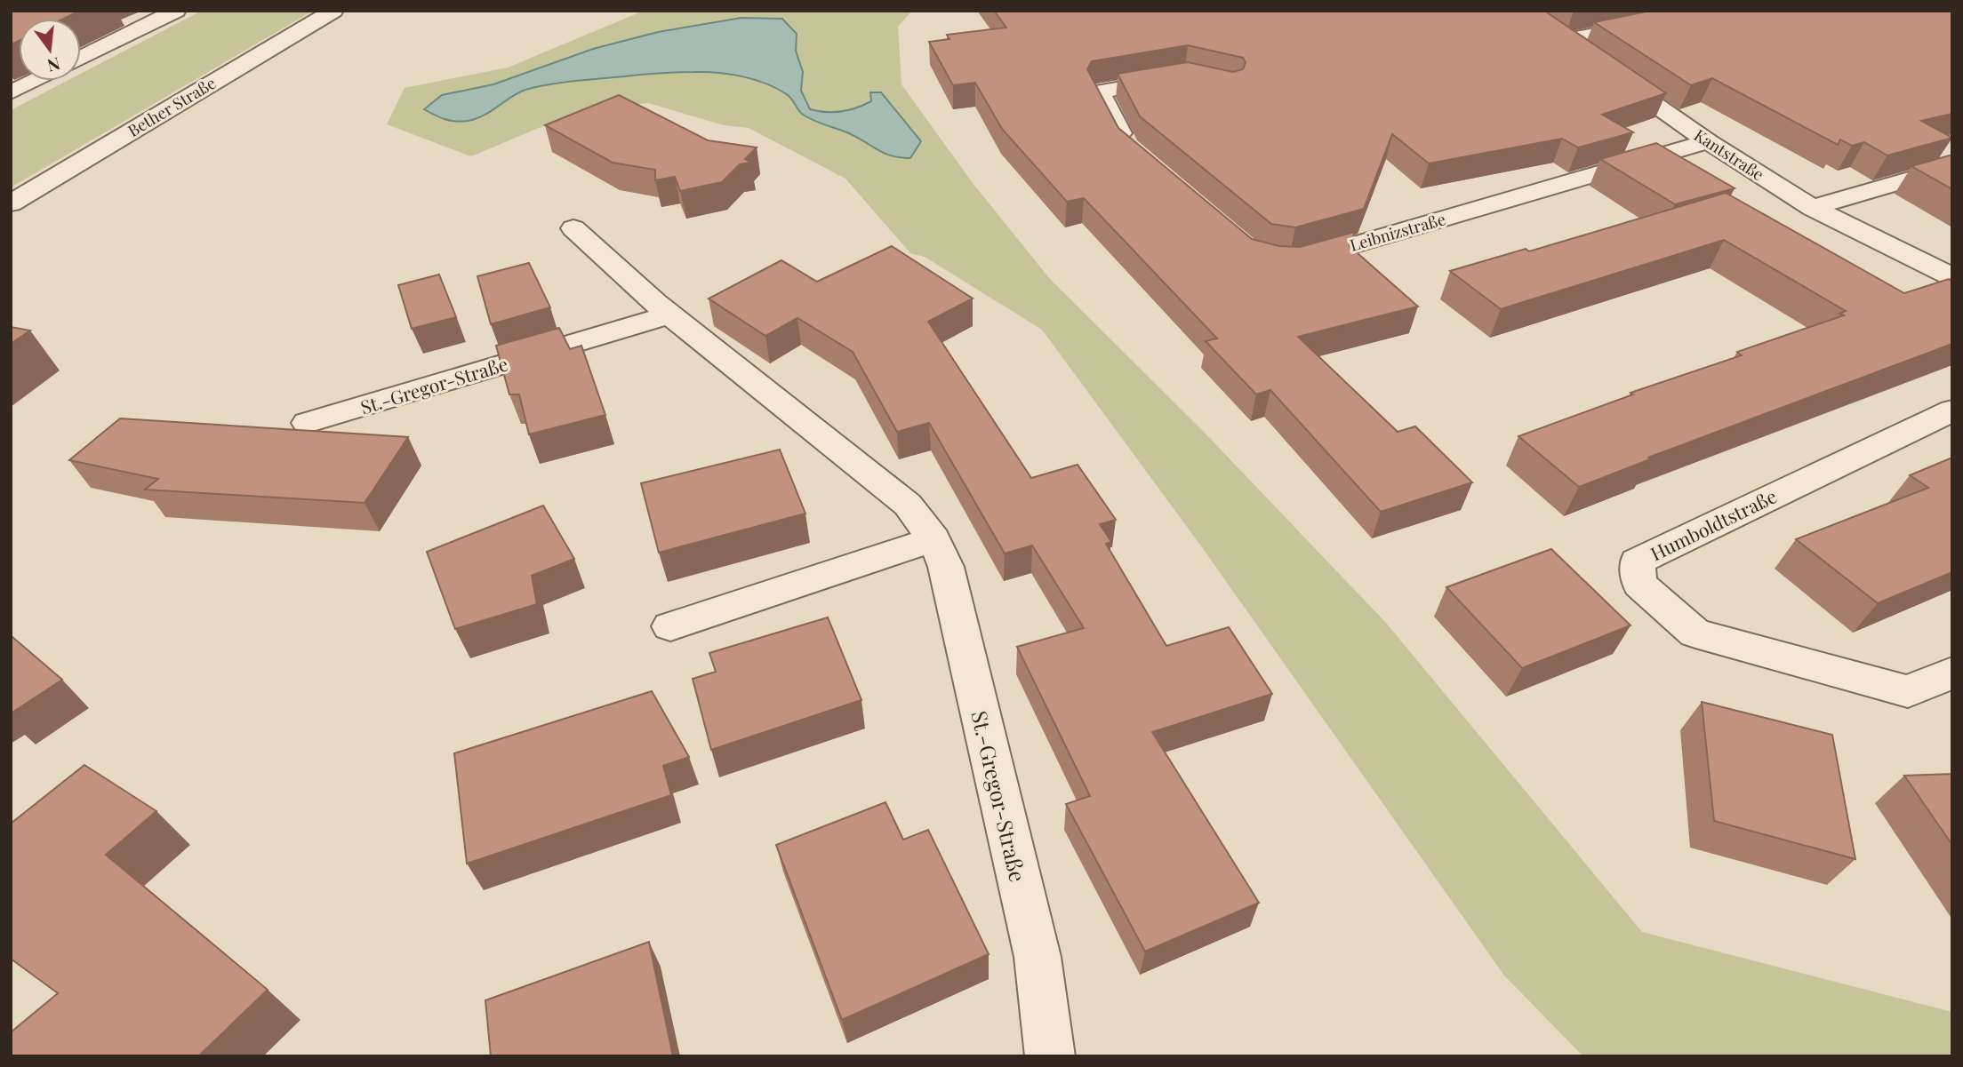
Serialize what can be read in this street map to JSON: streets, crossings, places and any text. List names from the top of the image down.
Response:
{
  "streets": {
    "street": [
      "Bether Straße",
      "Kantstraße",
      "Leibnizstraße",
      "St.-Gregor-Straße",
      "Humboldtstraße"
    ]
  },
  "crossings": [
    ["Kantstraße", "Leibnizstraße"]
  ],
  "north": "bottom"
}
